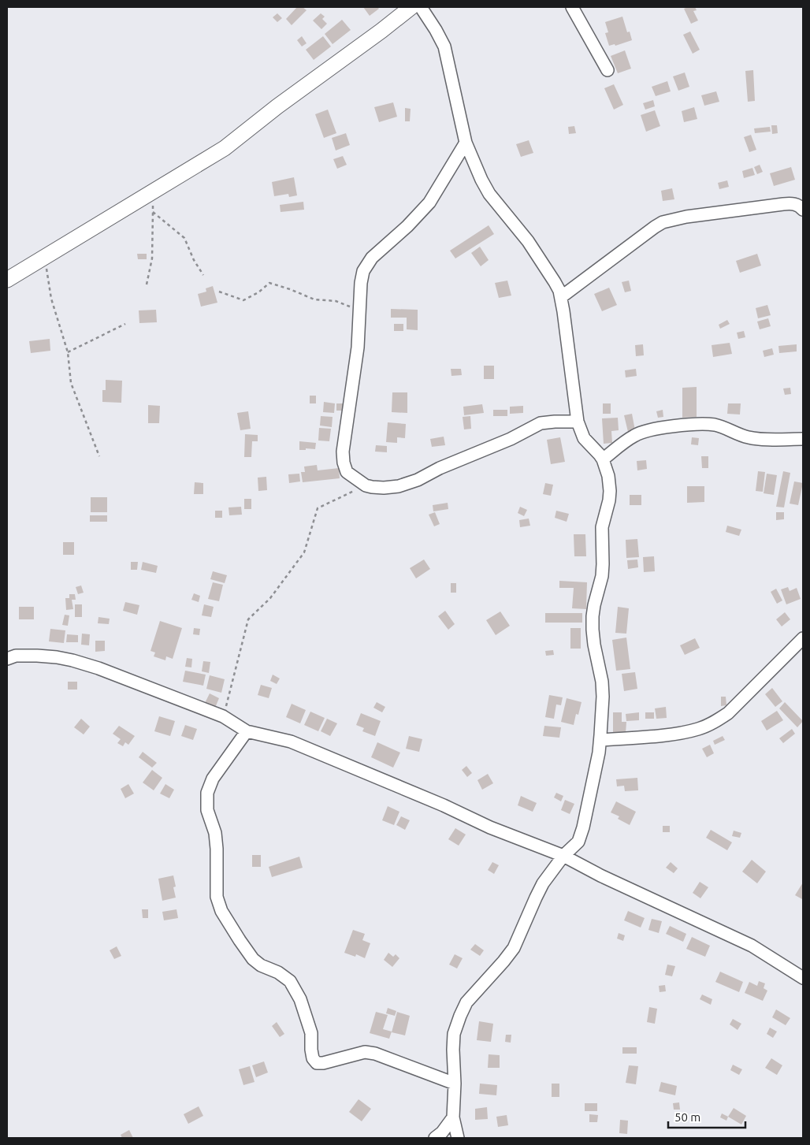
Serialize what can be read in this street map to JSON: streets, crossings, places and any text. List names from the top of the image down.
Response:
{
  "scale_bar": "50 m"
}
